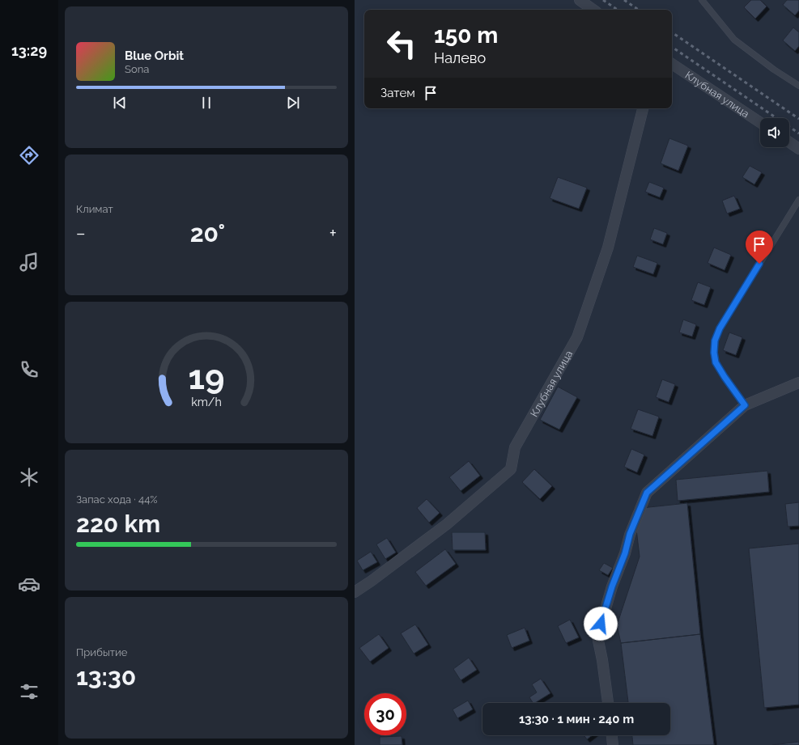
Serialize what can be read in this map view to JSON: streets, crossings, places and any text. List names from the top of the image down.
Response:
{
  "streets": {
    "street": ["Клубная улица"]
  },
  "page": {
    "tabs": "13:29",
    "turn": ["150 m", "Налево"],
    "song": ["Blue Orbit", "Sona"],
    "then": "Затем",
    "tile": [
      "Климат",
      ["Запас хода · 44%", "220 km"],
      ["Прибытие", "13:30"]
    ],
    "heat": ["−", "20°", "+"],
    "limit": "30",
    "trip": "13:30 · 1 мин · 240 m",
    "gauge": ["19", "km/h"]
  }
}
